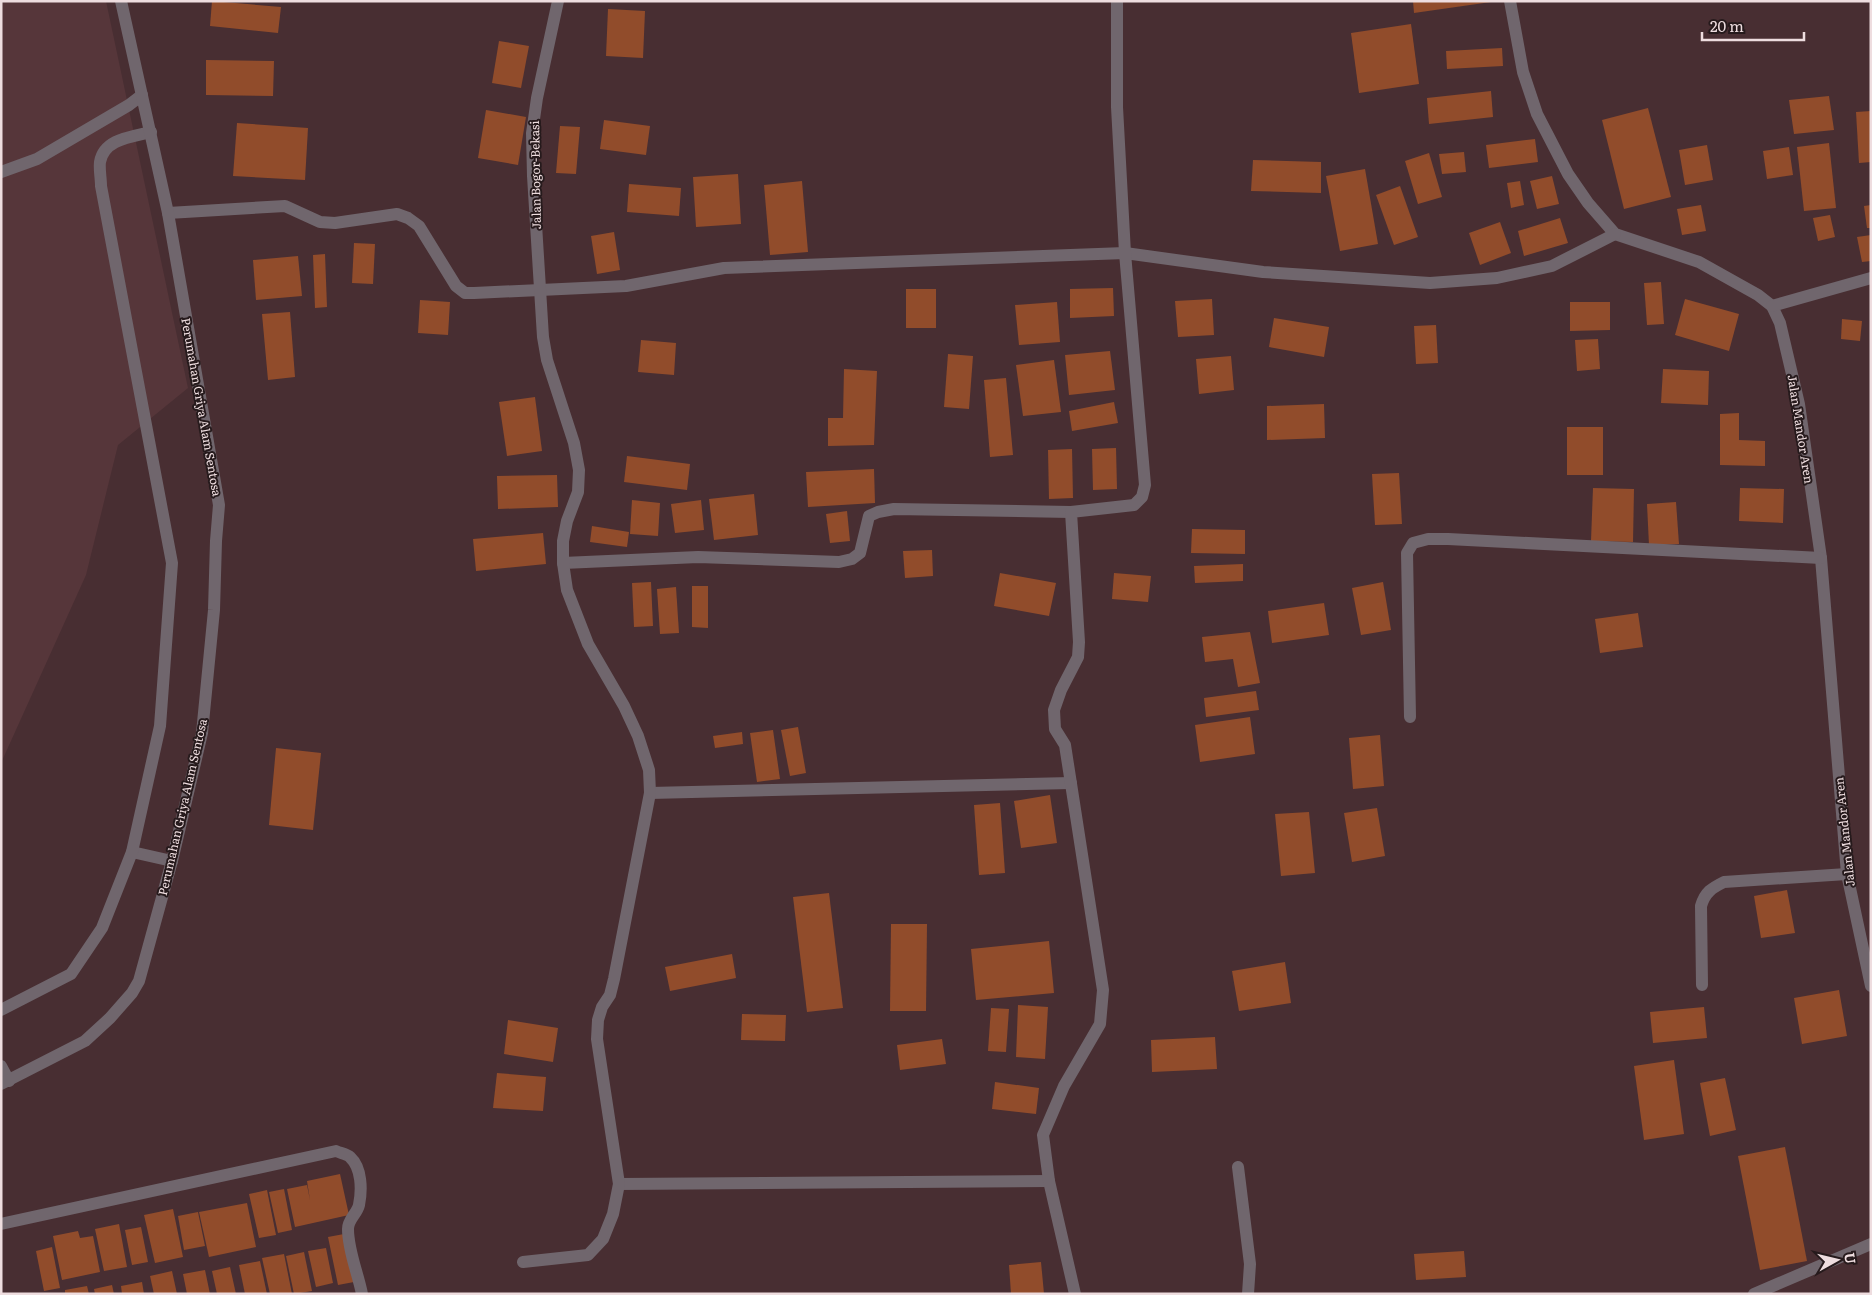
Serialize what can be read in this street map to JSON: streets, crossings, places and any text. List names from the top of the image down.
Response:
{
  "streets": {
    "street": ["Jalan Bogor-Bekasi", "Perumahan Griya Alam Sentosa", "Jalan Mandor Aren"]
  },
  "scale_bar": "20 m",
  "north": "right"
}
